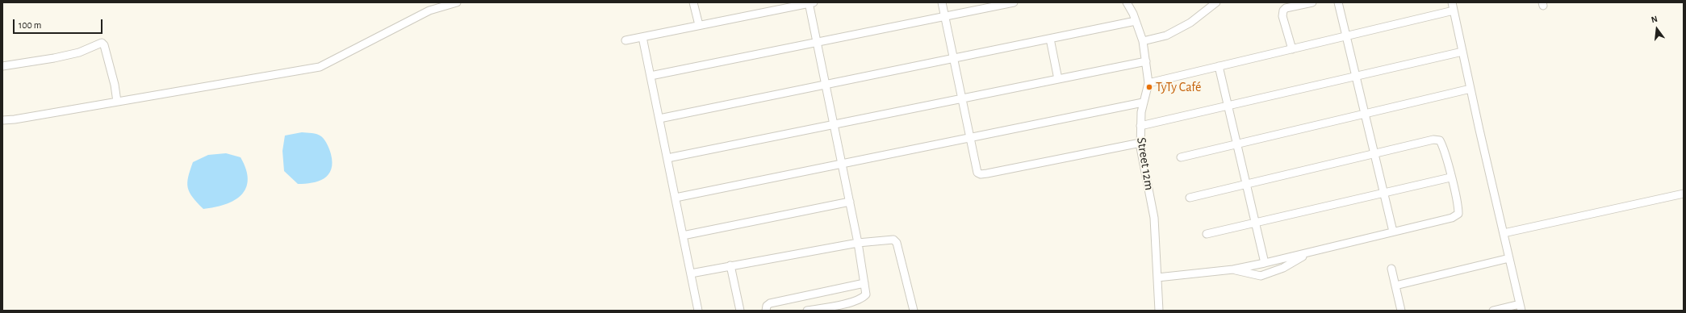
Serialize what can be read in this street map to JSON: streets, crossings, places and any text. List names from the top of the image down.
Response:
{
  "streets": {
    "street": ["Street 12m"]
  },
  "places": ["TyTy Café"],
  "scale_bar": "100 m",
  "north": "top"
}
